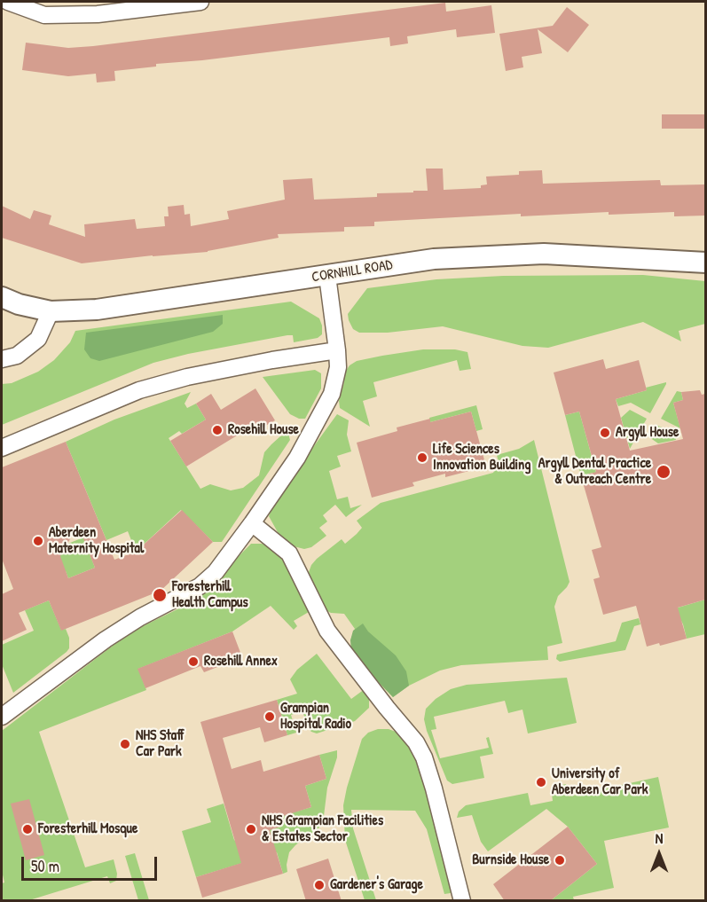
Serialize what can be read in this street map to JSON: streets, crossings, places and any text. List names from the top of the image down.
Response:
{
  "streets": {
    "street": ["CORNHILL ROAD"]
  },
  "places": [
    "Rosehill House",
    "Argyll House",
    "Life Sciences Innovation Building",
    "Argyll Dental Practice & Outreach Centre",
    "Aberdeen Maternity Hospital",
    "Foresterhill Health Campus",
    "Rosehill Annex",
    "Grampian Hospital Radio",
    "NHS Staff Car Park",
    "University of Aberdeen Car Park",
    "Foresterhill Mosque",
    "NHS Grampian Facilities & Estates Sector",
    "Burnside House",
    "Gardener's Garage"
  ],
  "scale_bar": "50 m",
  "north": "top"
}
